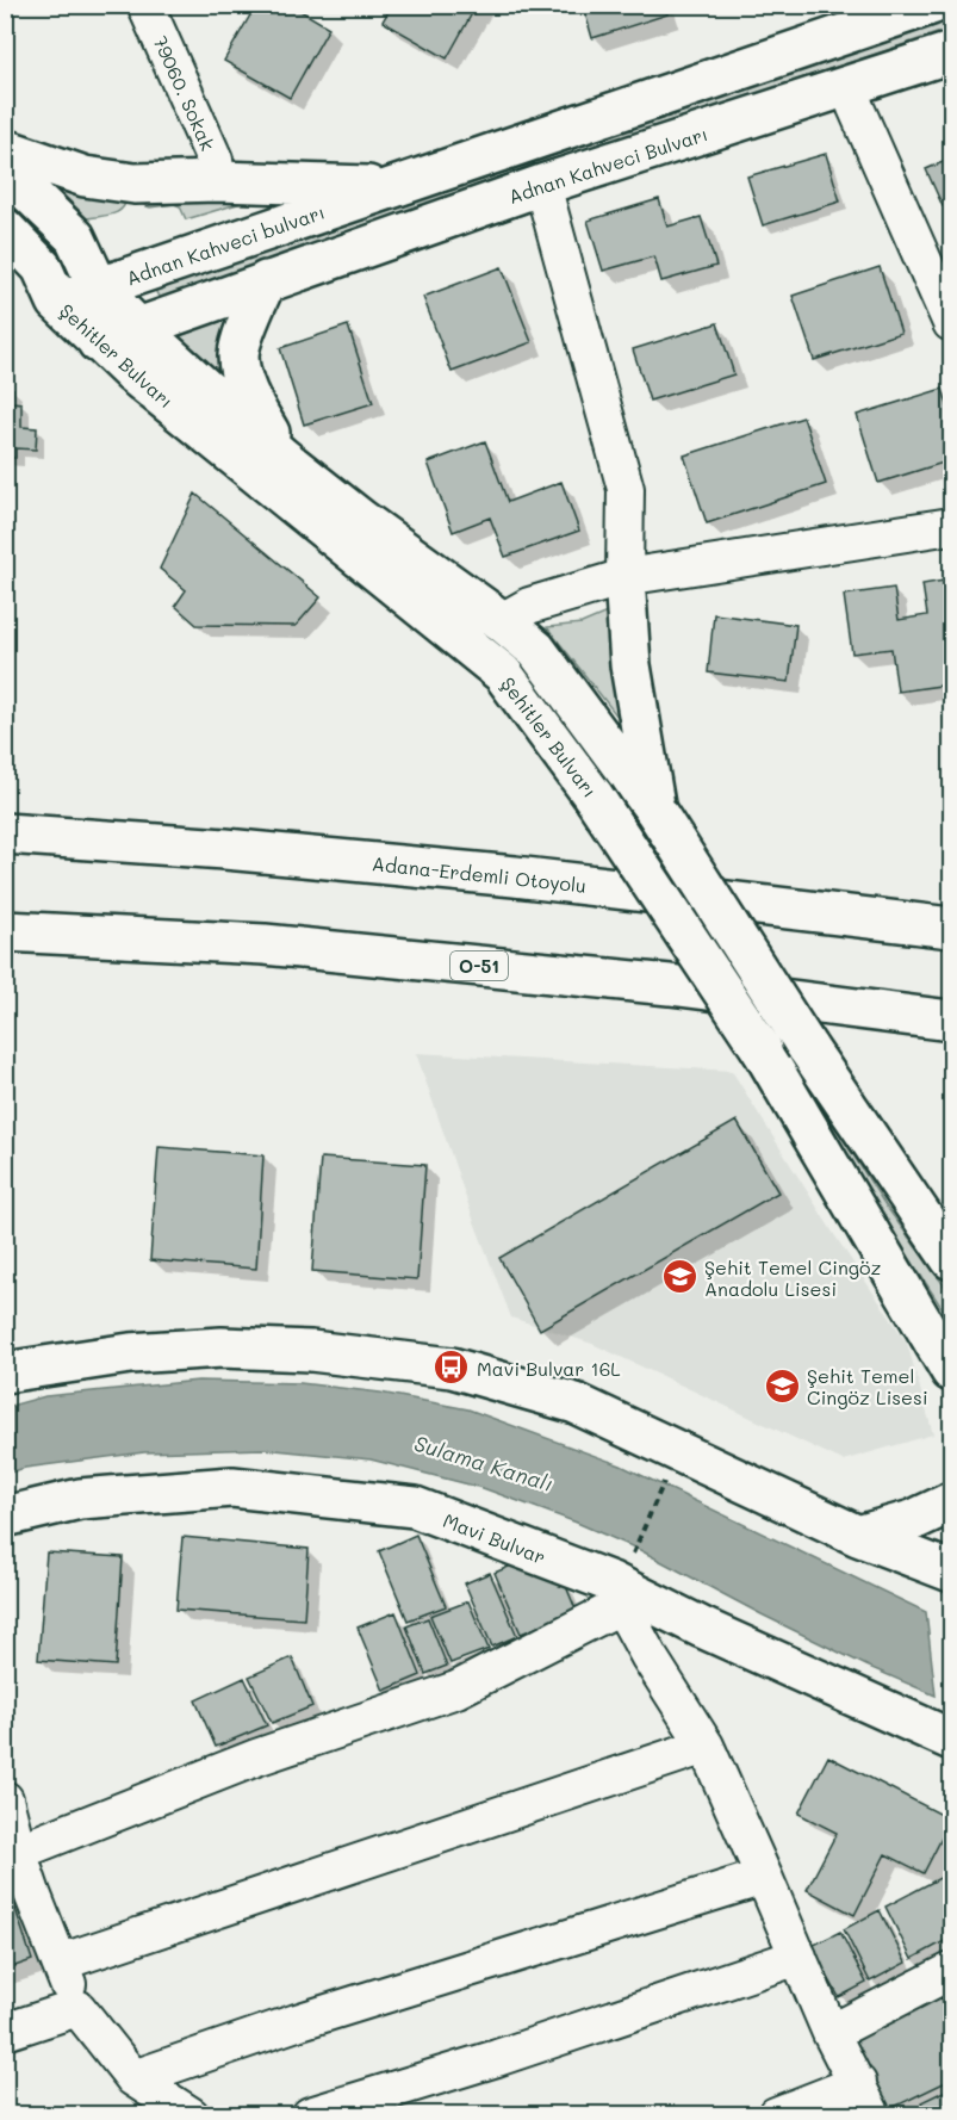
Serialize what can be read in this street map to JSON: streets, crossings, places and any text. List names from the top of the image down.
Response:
{
  "streets": {
    "main road": [
      "Adnan Kahveci Bulvarı",
      "Adnan Kahveci bulvarı",
      "Şehitler Bulvarı",
      "Adana-Erdemli Otoyolu",
      "O-51",
      "Mavi Bulvar"
    ],
    "street": ["79060. Sokak"]
  },
  "crossings": [
    ["Adnan Kahveci bulvarı", "Şehitler Bulvarı"]
  ],
  "water": ["Sulama Kanalı"],
  "places": {
    "school or university": ["Şehit Temel Cingöz Anadolu Lisesi", "Şehit Temel Cingöz Lisesi"],
    "bus stop": ["Mavi Bulvar 16L"]
  }
}
